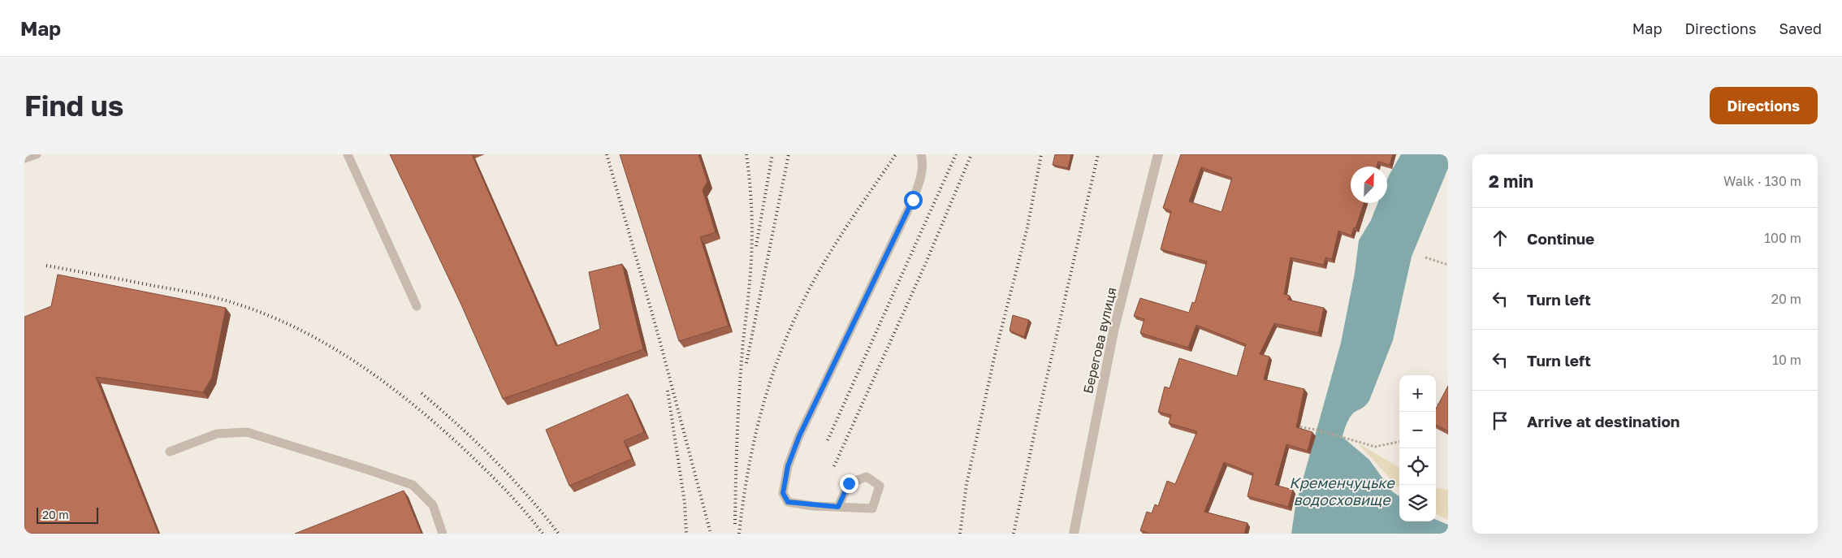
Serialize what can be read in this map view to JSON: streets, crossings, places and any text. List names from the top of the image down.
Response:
{
  "streets": {
    "street": ["Берегова вулиця"]
  },
  "water": ["Кременчуцьке водосховище"],
  "scale_bar": "20 m",
  "north": "top right",
  "page": {
    "header": "Map",
    "nav": ["Map", "Directions", "Saved"],
    "buttons": "Directions",
    "title": "Find us",
    "heading": ["2 min", "Walk · 130 m"],
    "list": [
      ["Continue", "100 m"],
      ["Turn left", "20 m"],
      ["Turn left", "10 m"],
      "Arrive at destination"
    ],
    "map_buttons": ["+", "−"],
    "scale": "20 m"
  }
}
